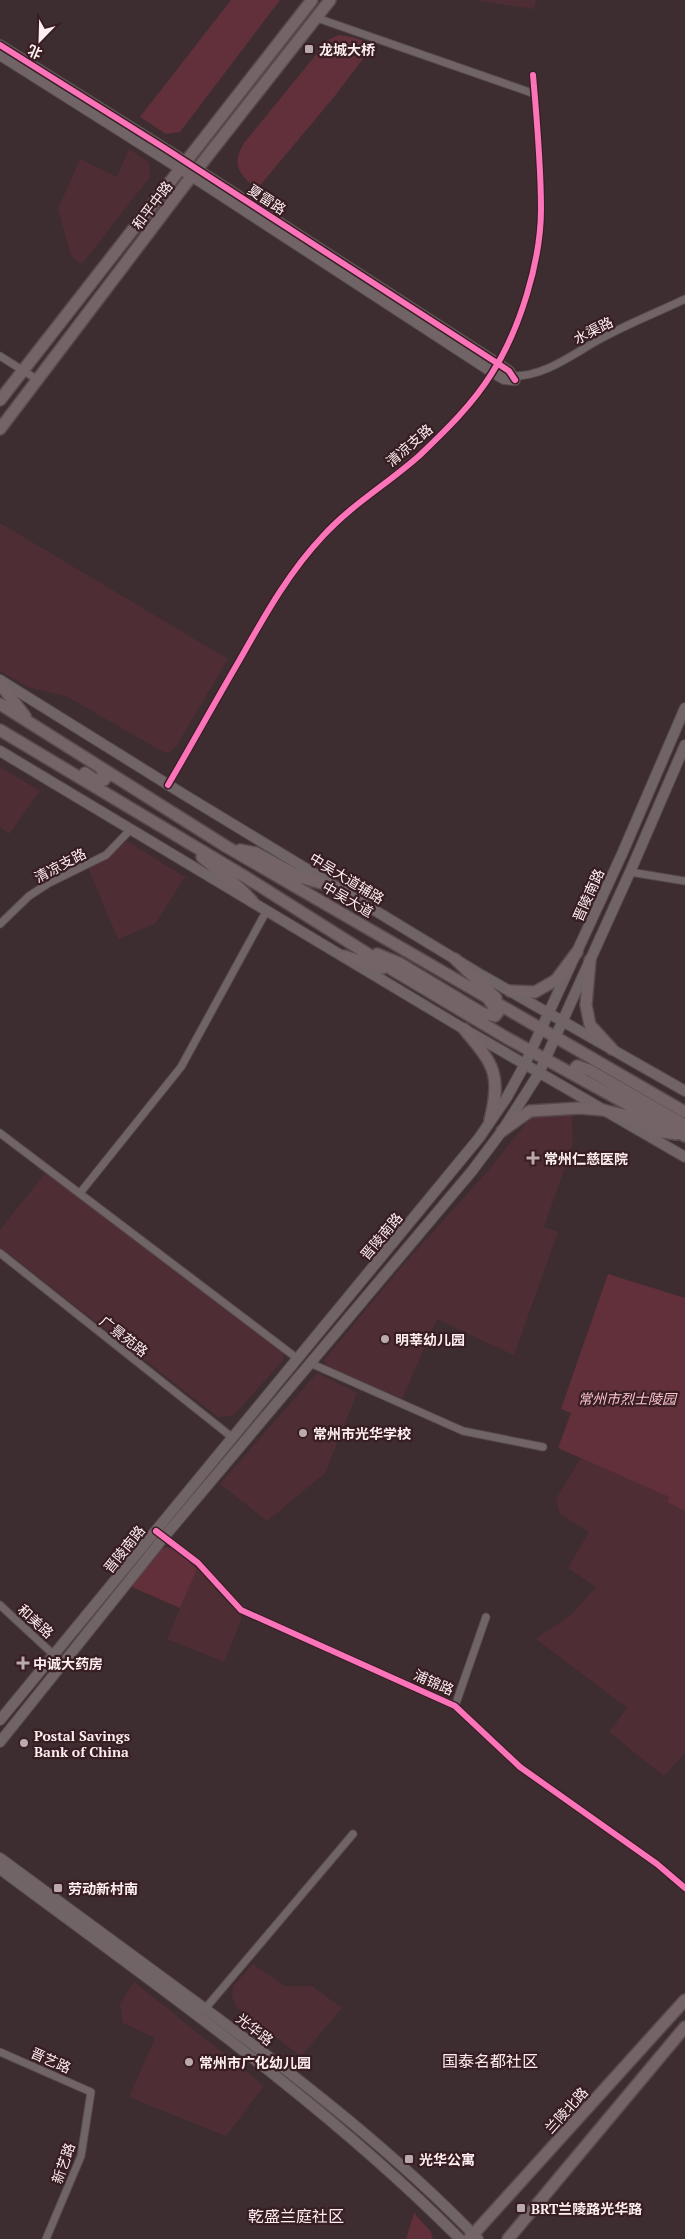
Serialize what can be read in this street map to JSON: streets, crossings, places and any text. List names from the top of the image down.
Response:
{
  "streets": {
    "main road": [
      "夏雷路",
      "和平中路",
      "中吴大道辅路",
      "晋陵南路",
      "中吴大道",
      "光华路",
      "兰陵北路"
    ],
    "street": [
      "水渠路",
      "清凉支路",
      "广景苑路",
      "和美路",
      "浦锦路",
      "晋艺路",
      "新艺路"
    ]
  },
  "crossings": [
    ["夏雷路", "和平中路"],
    ["夏雷路", "水渠路"],
    ["夏雷路", "清凉支路"],
    ["清凉支路", "中吴大道辅路"],
    ["中吴大道辅路", "晋陵南路"],
    ["晋陵南路", "中吴大道"],
    ["晋陵南路", "广景苑路"],
    ["晋陵南路", "和美路"],
    ["晋陵南路", "浦锦路"],
    ["光华路", "兰陵北路"],
    ["晋艺路", "新艺路"]
  ],
  "districts": ["国泰名都社区", "乾盛兰庭社区"],
  "parks": ["常州市烈士陵园"],
  "places": {
    "transit": [
      "龙城大桥",
      "劳动新村南",
      "光华公寓",
      "BRT兰陵路光华路"
    ],
    "health": ["常州仁慈医院", "中诚大药房"],
    "other": [
      "明莘幼儿园",
      "常州市光华学校",
      "Postal Savings Bank of China",
      "常州市广化幼儿园"
    ]
  },
  "north": "bottom left"
}
